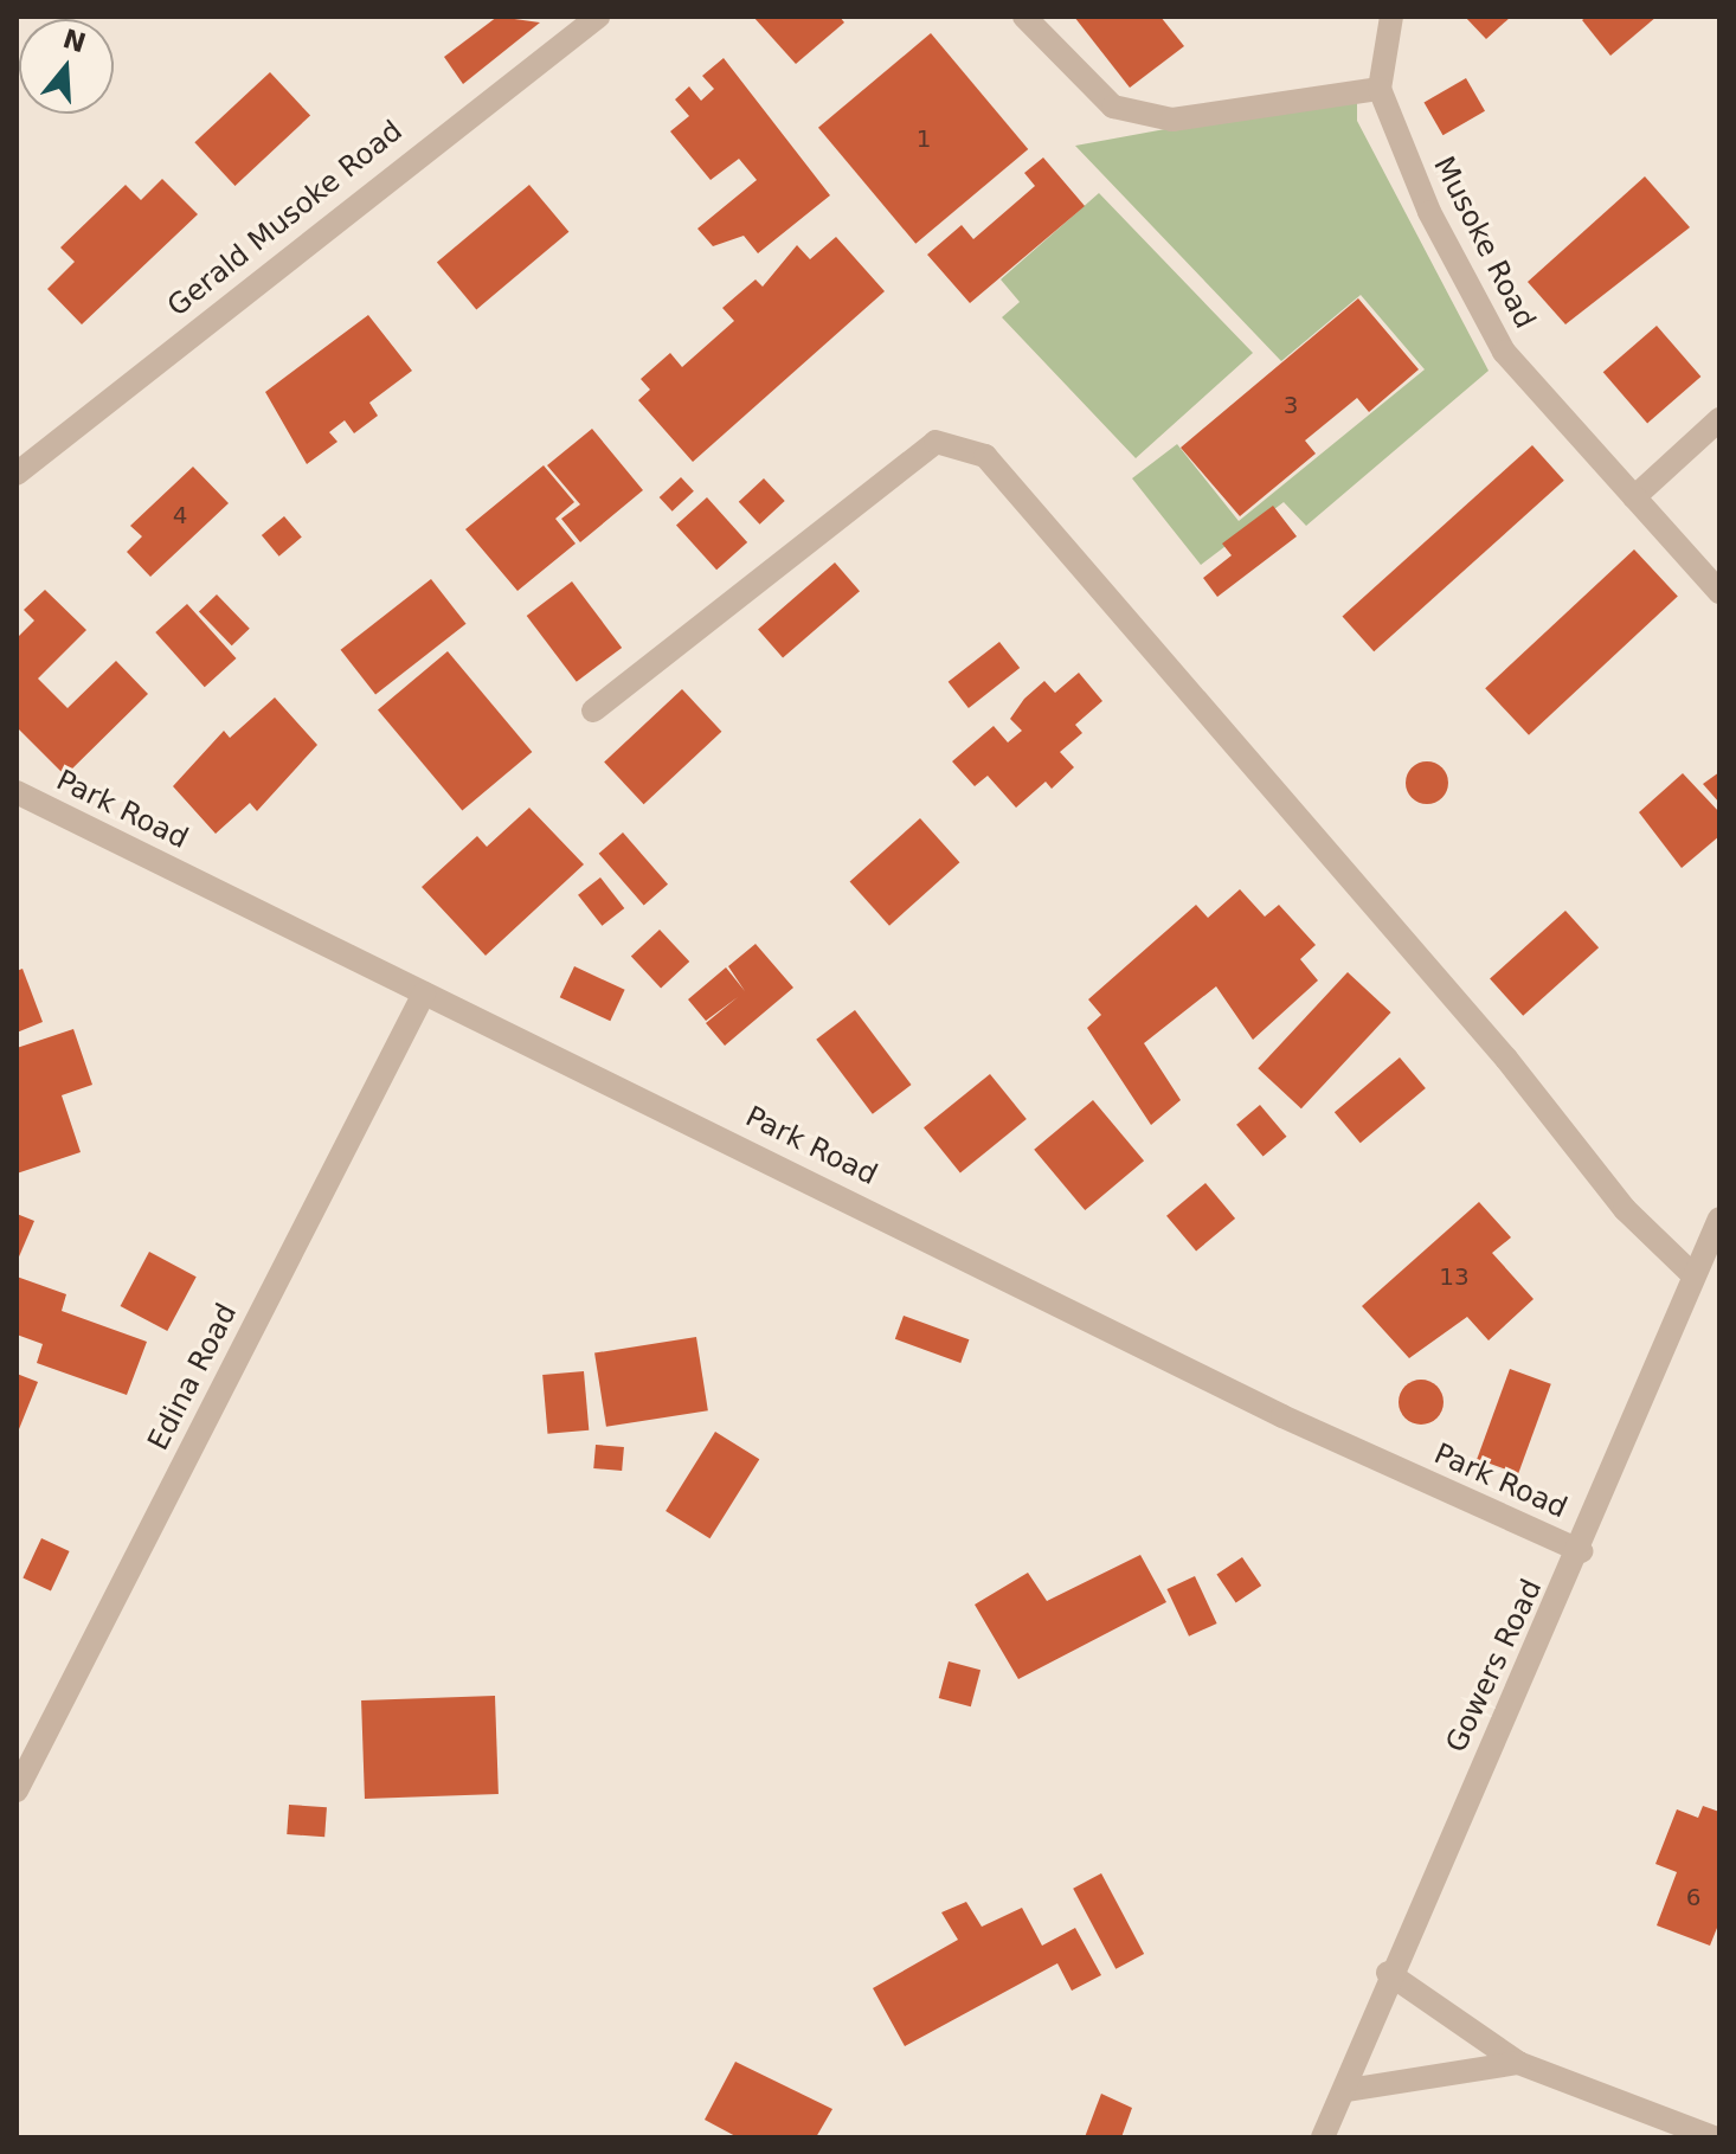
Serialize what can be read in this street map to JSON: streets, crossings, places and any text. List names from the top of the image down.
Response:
{
  "streets": {
    "street": [
      "Gerald Musoke Road",
      "Musoke Road",
      "Park Road",
      "Edina Road",
      "Gowers Road"
    ]
  },
  "crossings": [
    ["Park Road", "Edina Road"],
    ["Park Road", "Gowers Road"]
  ],
  "house_numbers": [
    "1",
    "3",
    "4",
    "13",
    "6"
  ],
  "north": "top"
}
